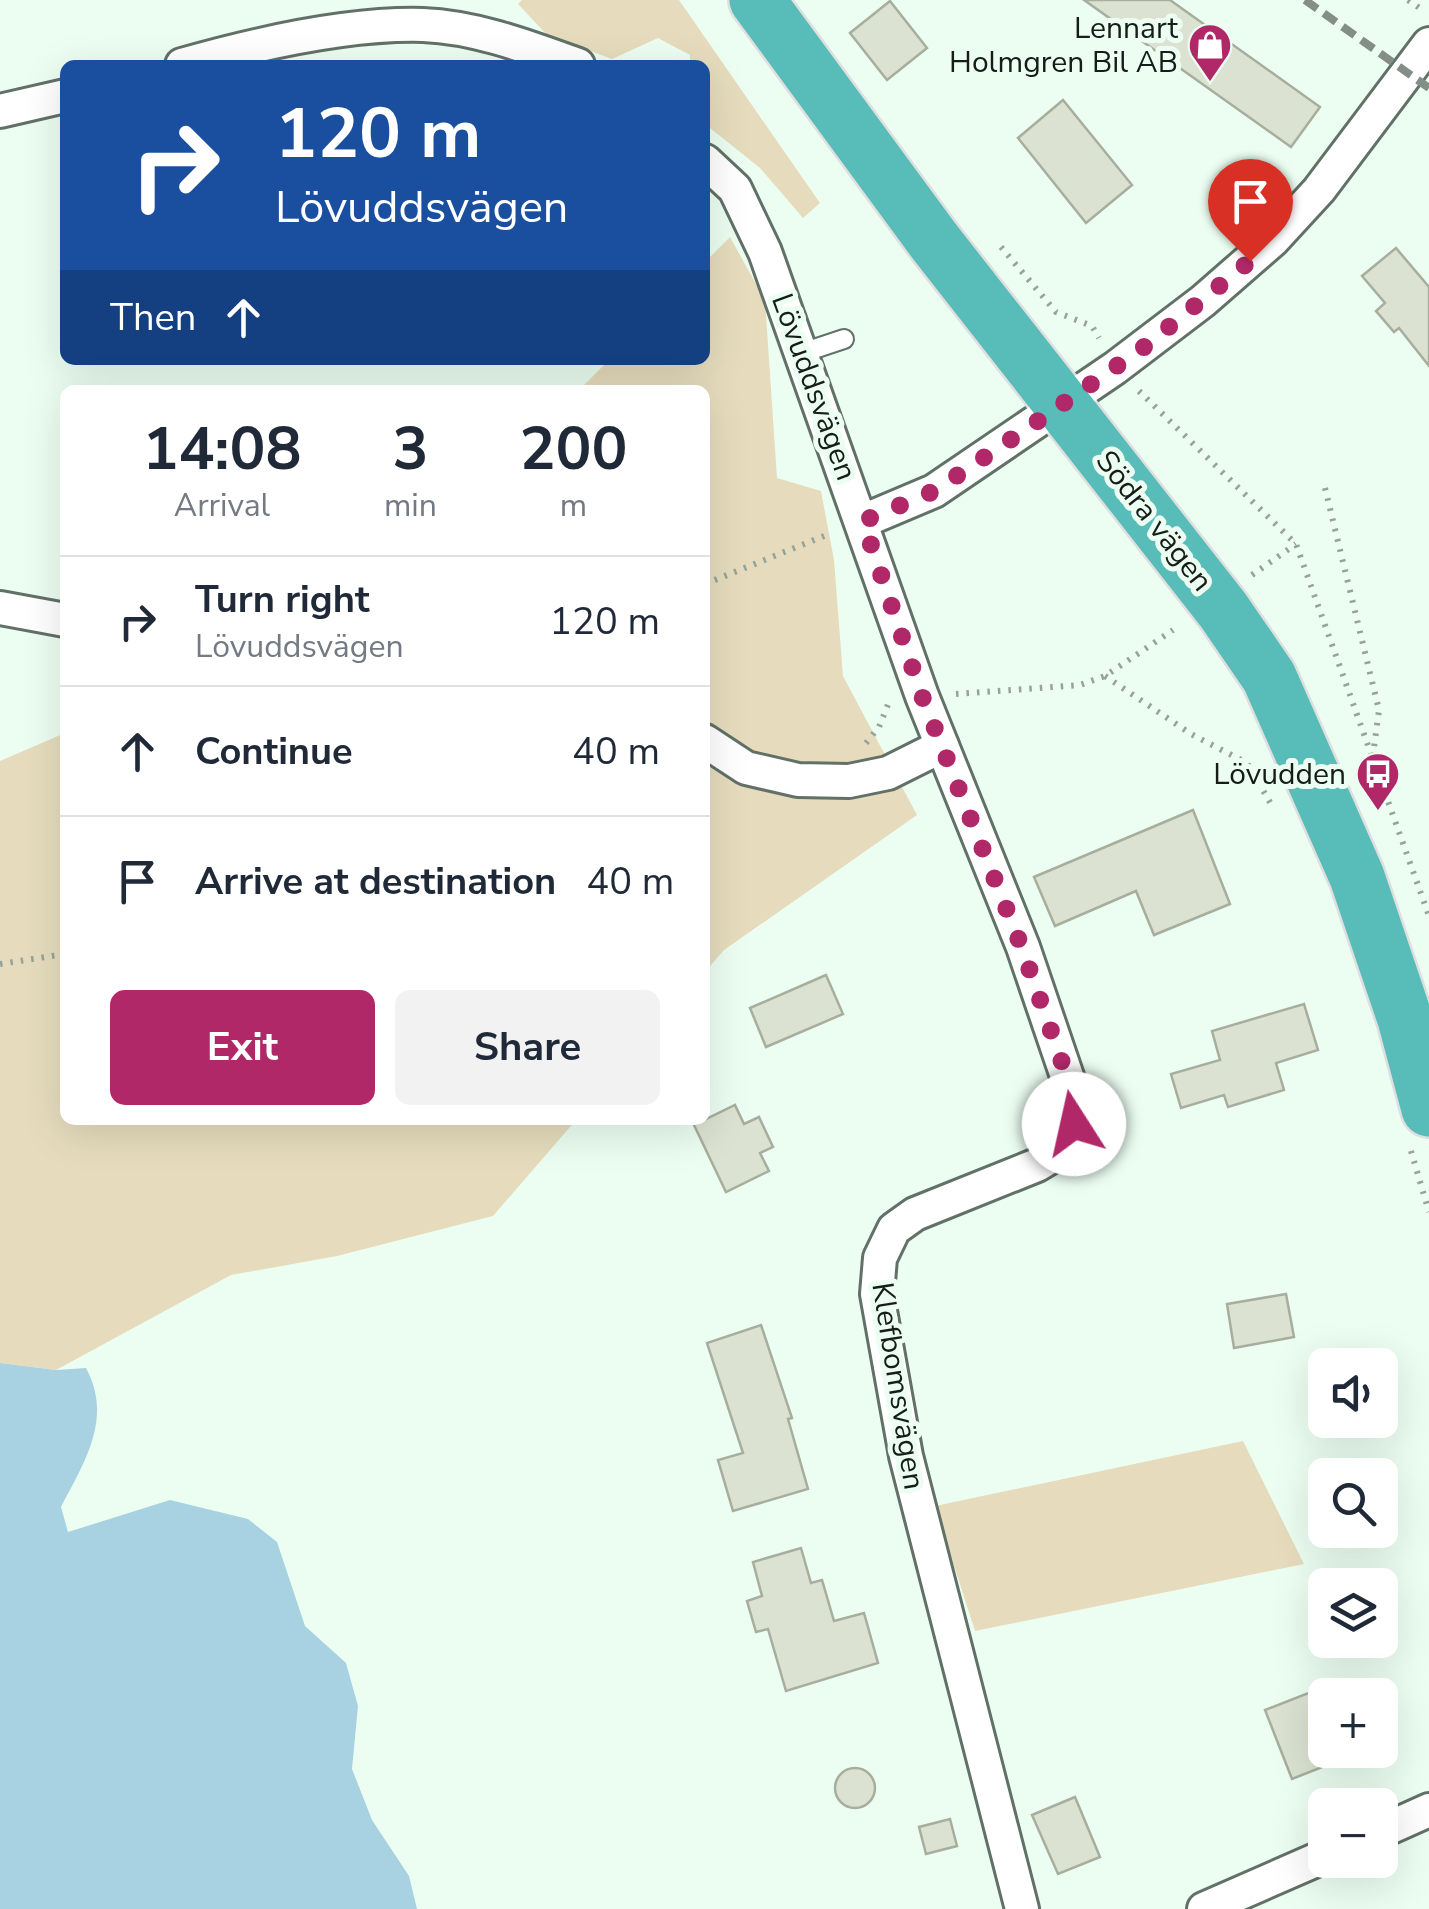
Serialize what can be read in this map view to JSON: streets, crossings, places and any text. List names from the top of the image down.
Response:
{
  "streets": {
    "highway": ["Södra vägen"],
    "street": ["Lövuddsvägen", "Klefbomsvägen"]
  },
  "crossings": [
    ["Lövuddsvägen", "Södra vägen"],
    ["Lövuddsvägen", "Klefbomsvägen"]
  ],
  "places": {
    "shop": ["Lennart Holmgren Bil AB"],
    "bus stop": ["Lövudden"]
  },
  "page": {
    "turn": ["120 m", "Lövuddsvägen"],
    "then": "Then",
    "eta": [
      "14:08",
      "Arrival",
      "3",
      "min",
      "200",
      "m"
    ],
    "list": [
      {
        "name": "Turn right",
        "note": "Lövuddsvägen",
        "value": "120 m"
      },
      {
        "name": "Continue",
        "value": "40 m"
      },
      {
        "name": "Arrive at destination",
        "value": "40 m"
      }
    ],
    "buttons": ["Exit", "Share"],
    "map_buttons": ["+", "−"]
  }
}
